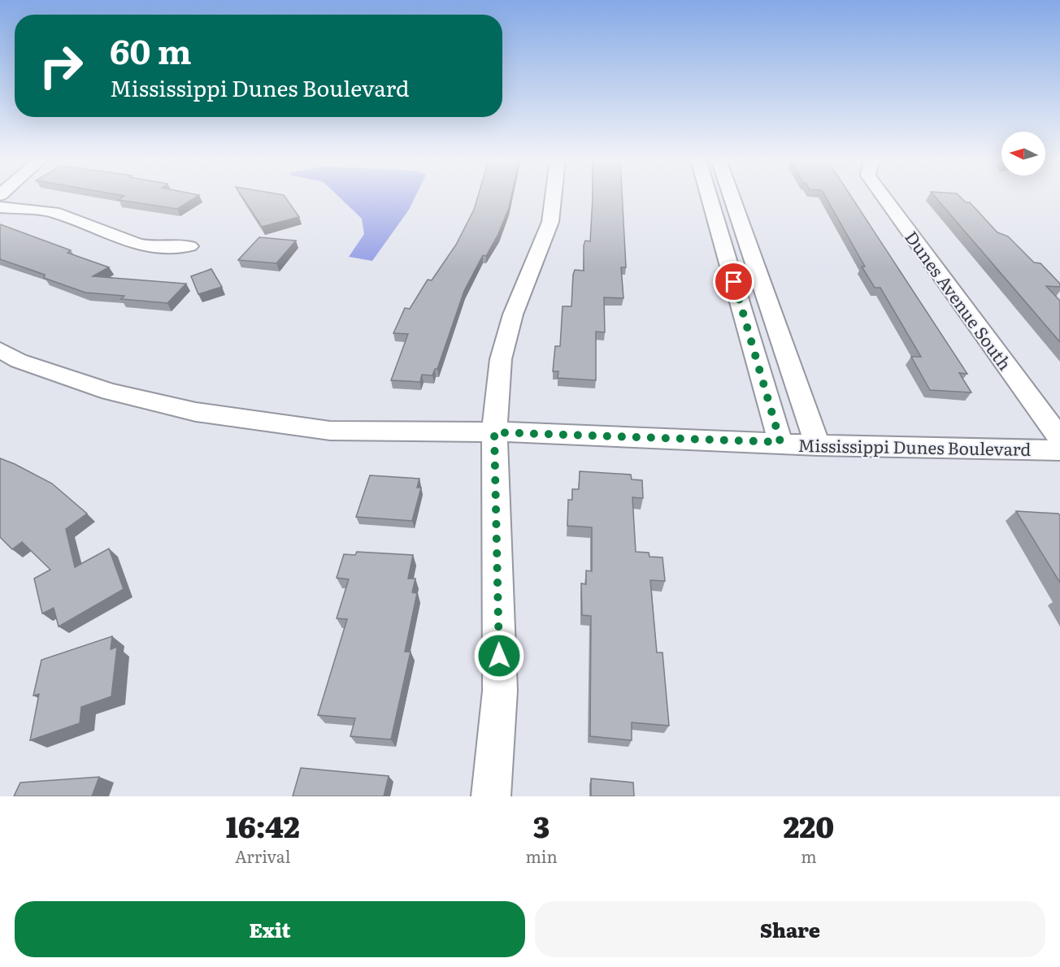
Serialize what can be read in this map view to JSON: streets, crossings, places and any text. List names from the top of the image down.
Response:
{
  "streets": {
    "street": ["Dunes Avenue South", "Mississippi Dunes Boulevard"]
  },
  "north": "left",
  "page": {
    "turn": ["60 m", "Mississippi Dunes Boulevard"],
    "eta": [
      "16:42",
      "Arrival",
      "3",
      "min",
      "220",
      "m"
    ],
    "buttons": ["Exit", "Share"]
  }
}
